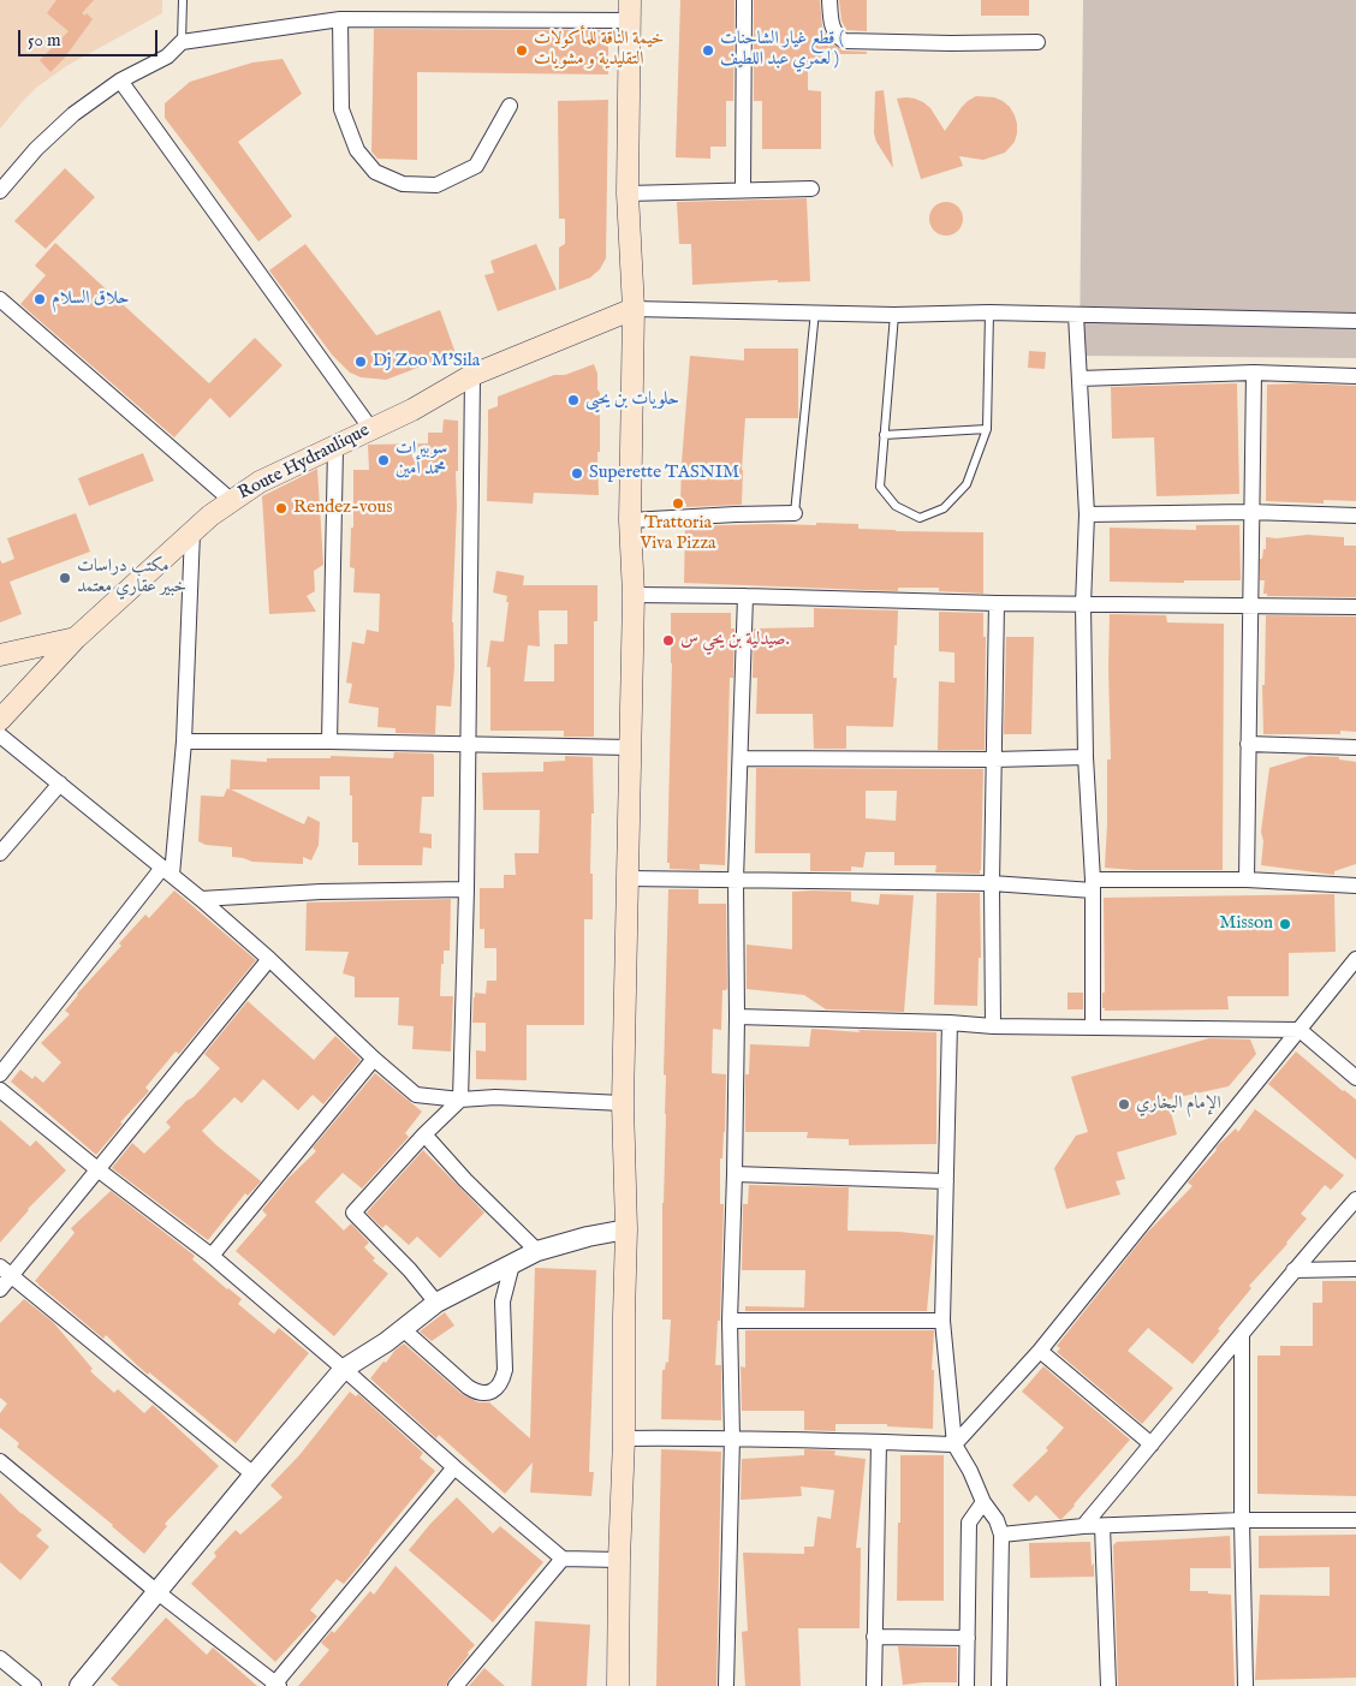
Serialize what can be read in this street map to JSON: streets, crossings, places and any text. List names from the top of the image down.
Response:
{
  "streets": {
    "main road": ["Route Hydraulique"]
  },
  "places": [
    "خيمة الناقة للمأكولات التقليدية و مشويات",
    "قطع غيار الشاحنات ( لعمري عبد اللطيف )",
    "حلاق السلام",
    "Dj Zoo M'Sila",
    "حلويات بن يحيى",
    "سوبيرات محمد أمين",
    "Superette TASNIM",
    "Trattoria Viva Pizza",
    "Rendez-vous",
    "مكتب دراسات خبير عقاري معتمد",
    "صيدلية بن يحي س.",
    "Misson",
    "الإمام البخاري"
  ],
  "scale_bar": "50 m"
}
